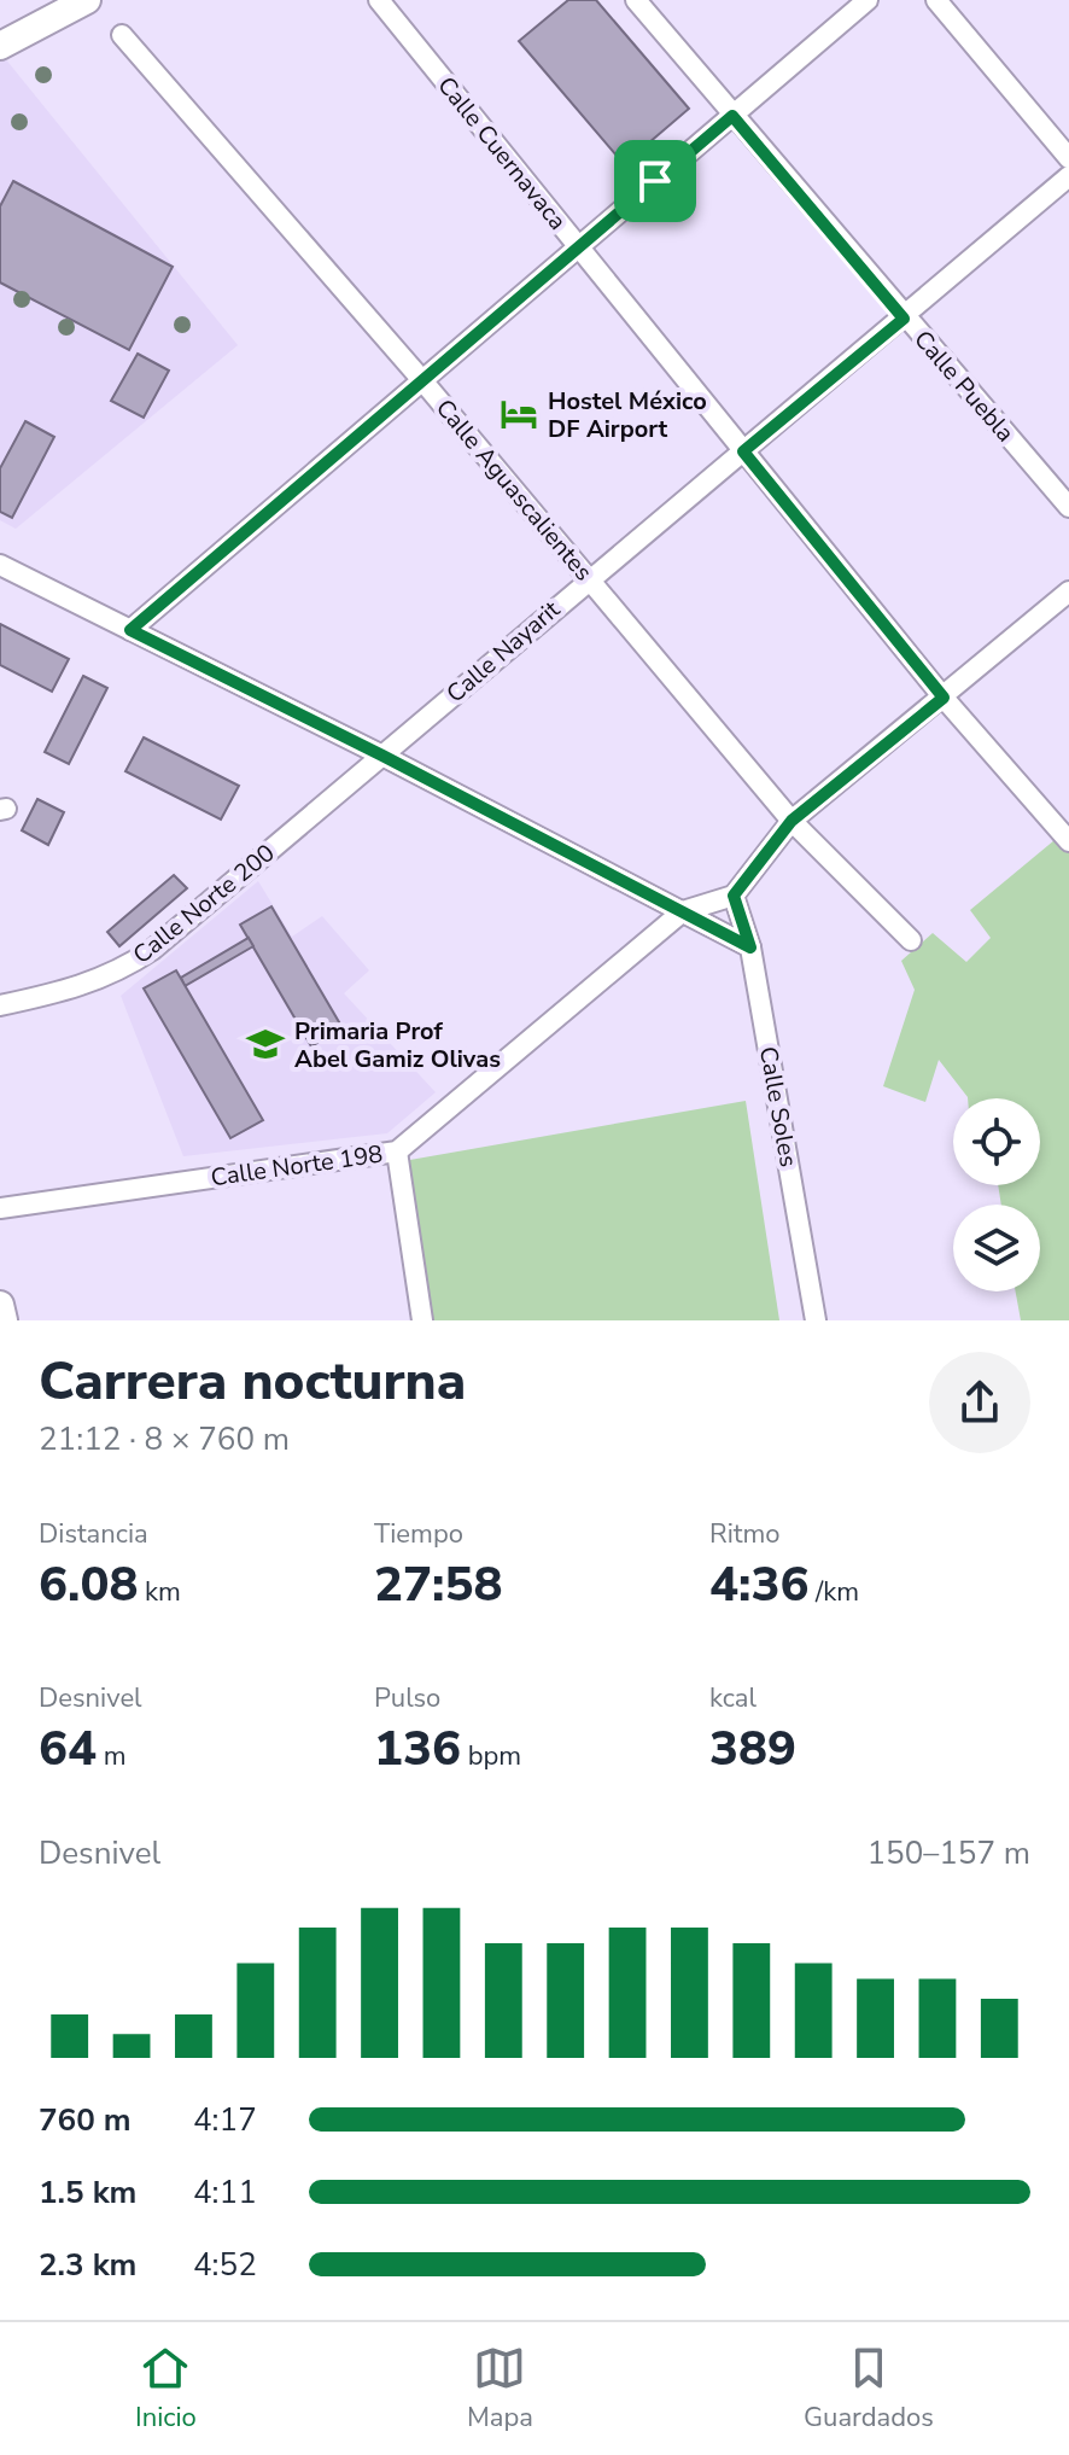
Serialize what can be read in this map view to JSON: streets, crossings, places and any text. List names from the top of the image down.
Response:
{
  "streets": {
    "street": [
      "Calle Cuernavaca",
      "Calle Puebla",
      "Calle Aguascalientes",
      "Calle Nayarit",
      "Calle Norte 200",
      "Calle Soles",
      "Calle Norte 198"
    ]
  },
  "crossings": [
    ["Calle Cuernavaca", "Calle Nayarit"],
    ["Calle Puebla", "Calle Nayarit"],
    ["Calle Aguascalientes", "Calle Nayarit"],
    ["Calle Nayarit", "Calle Norte 200"]
  ],
  "places": {
    "hotel": ["Hostel México DF Airport"],
    "school or university": ["Primaria Prof Abel Gamiz Olivas"]
  },
  "page": {
    "heading": ["Carrera nocturna", "21:12 · 8 × 760 m"],
    "stats": [
      ["Distancia", "6.08 km"],
      ["Tiempo", "27:58"],
      ["Ritmo", "4:36 /km"],
      ["Desnivel", "64 m"],
      ["Pulso", "136 bpm"],
      ["kcal", "389"]
    ],
    "chart": ["Desnivel", "150–157 m"],
    "list": [
      {
        "name": "760 m",
        "note": "4:17"
      },
      {
        "name": "1.5 km",
        "note": "4:11"
      },
      {
        "name": "2.3 km",
        "note": "4:52"
      }
    ],
    "tabs": ["Inicio", "Mapa", "Guardados"]
  }
}
